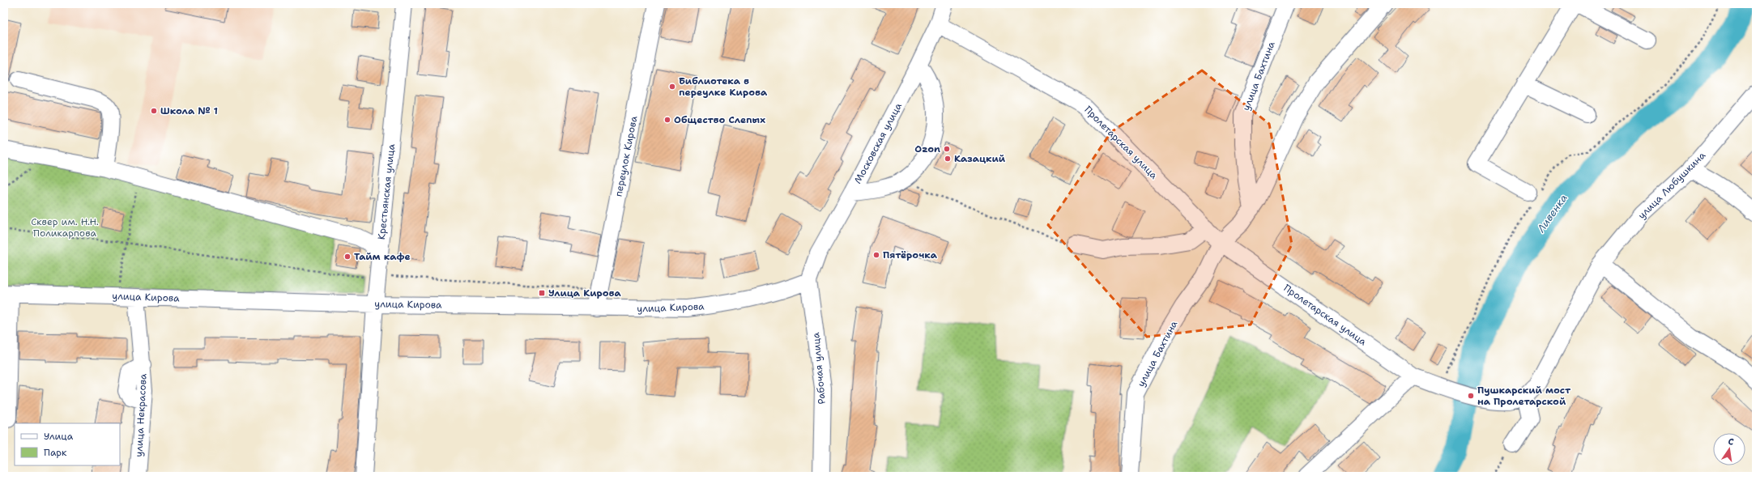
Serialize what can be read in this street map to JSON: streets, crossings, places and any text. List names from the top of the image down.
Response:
{
  "streets": {
    "street": [
      "улица Бахтина",
      "Пролетарская улица",
      "Московская улица",
      "переулок Кирова",
      "улица Любушкина",
      "Крестьянская улица",
      "улица Кирова",
      "Рабочая улица",
      "улица Некрасова"
    ]
  },
  "crossings": [
    ["улица Бахтина", "Пролетарская улица"],
    ["Пролетарская улица", "Московская улица"],
    ["Пролетарская улица", "улица Любушкина"],
    ["Московская улица", "улица Кирова"],
    ["Московская улица", "Рабочая улица"],
    ["переулок Кирова", "улица Кирова"],
    ["Крестьянская улица", "улица Кирова"],
    ["улица Кирова", "Рабочая улица"],
    ["улица Кирова", "улица Некрасова"]
  ],
  "water": ["Ливенка"],
  "parks": ["Сквер им. Н.Н. Поликарпова"],
  "places": {
    "other": [
      "Библиотека в переулке Кирова",
      "Школа № 1",
      "Общество Слепых",
      "Ozon",
      "Казацкий",
      "Пятёрочка",
      "Тайм кафе",
      "Пушкарский мост на Пролетарской"
    ],
    "transit": ["Улица Кирова"]
  },
  "legend": ["Улица", "Парк"],
  "north": "top"
}
